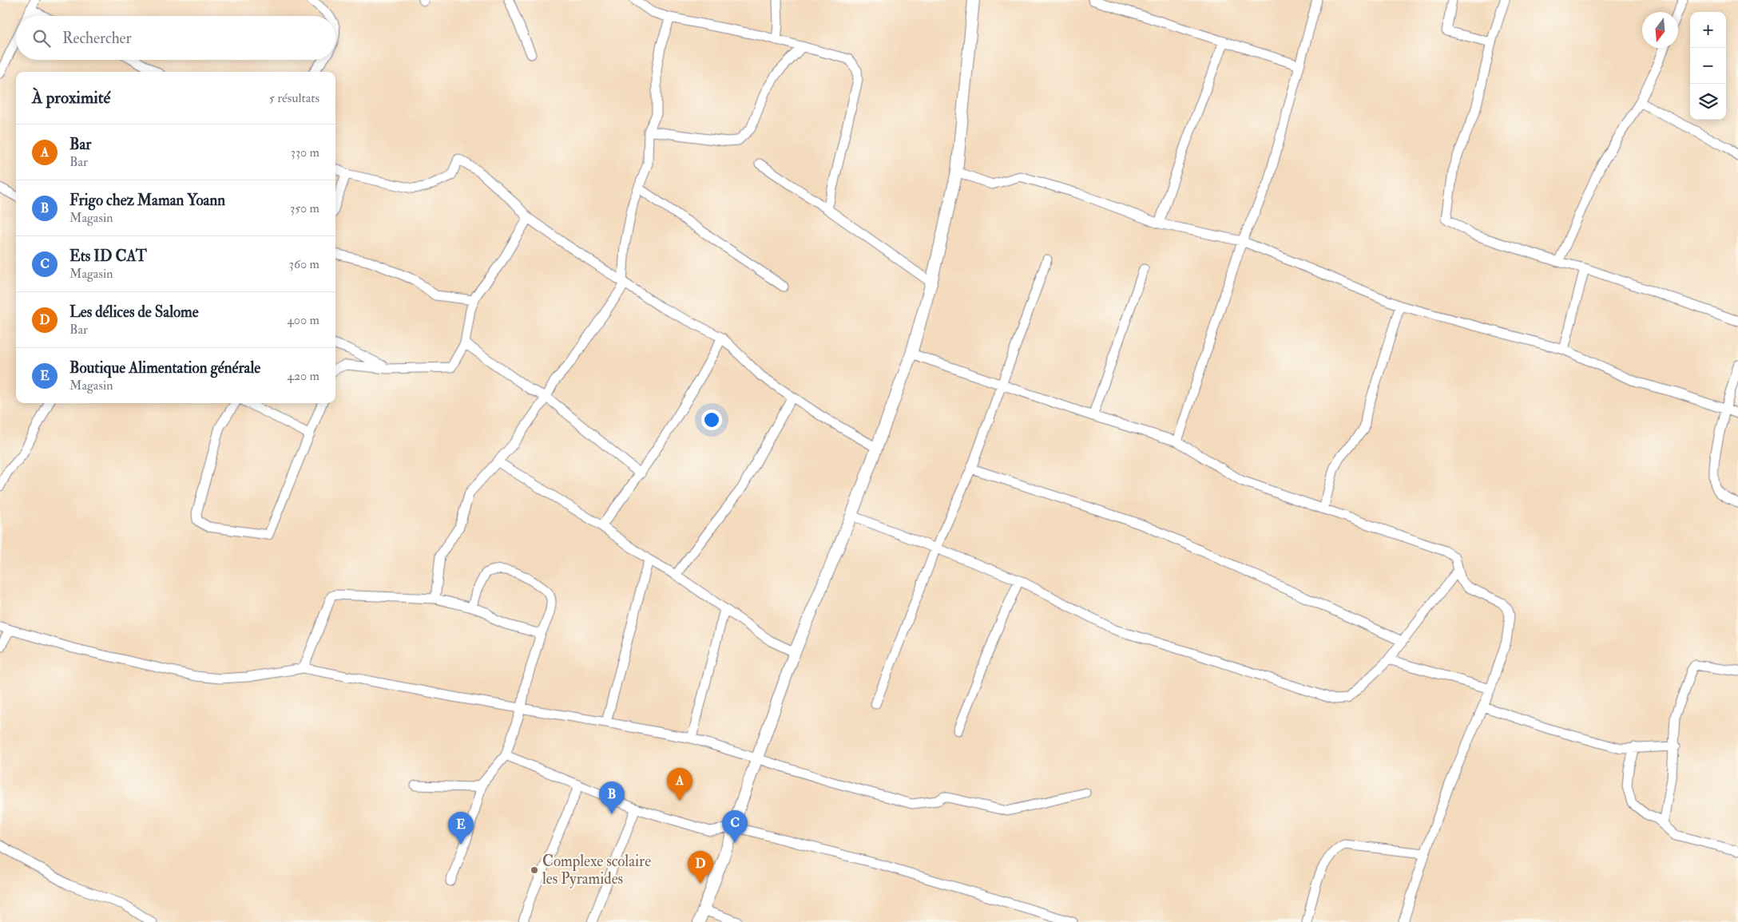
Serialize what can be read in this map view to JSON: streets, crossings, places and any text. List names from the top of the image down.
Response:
{
  "places": ["Complexe scolaire les Pyramides"],
  "north": "bottom",
  "page": {
    "map_buttons": ["+", "−"],
    "search": "Rechercher",
    "heading": ["À proximité", "5 résultats"],
    "list": [
      {
        "mark": "A",
        "name": "Bar",
        "note": "Bar",
        "value": "330 m"
      },
      {
        "mark": "B",
        "name": "Frigo chez Maman Yoann",
        "note": "Magasin",
        "value": "350 m"
      },
      {
        "mark": "C",
        "name": "Ets ID CAT",
        "note": "Magasin",
        "value": "360 m"
      },
      {
        "mark": "D",
        "name": "Les délices de Salome",
        "note": "Bar",
        "value": "400 m"
      },
      {
        "mark": "E",
        "name": "Boutique Alimentation générale",
        "note": "Magasin",
        "value": "420 m"
      }
    ],
    "pins": [
      "A",
      "B",
      "C",
      "E",
      "D"
    ]
  }
}
